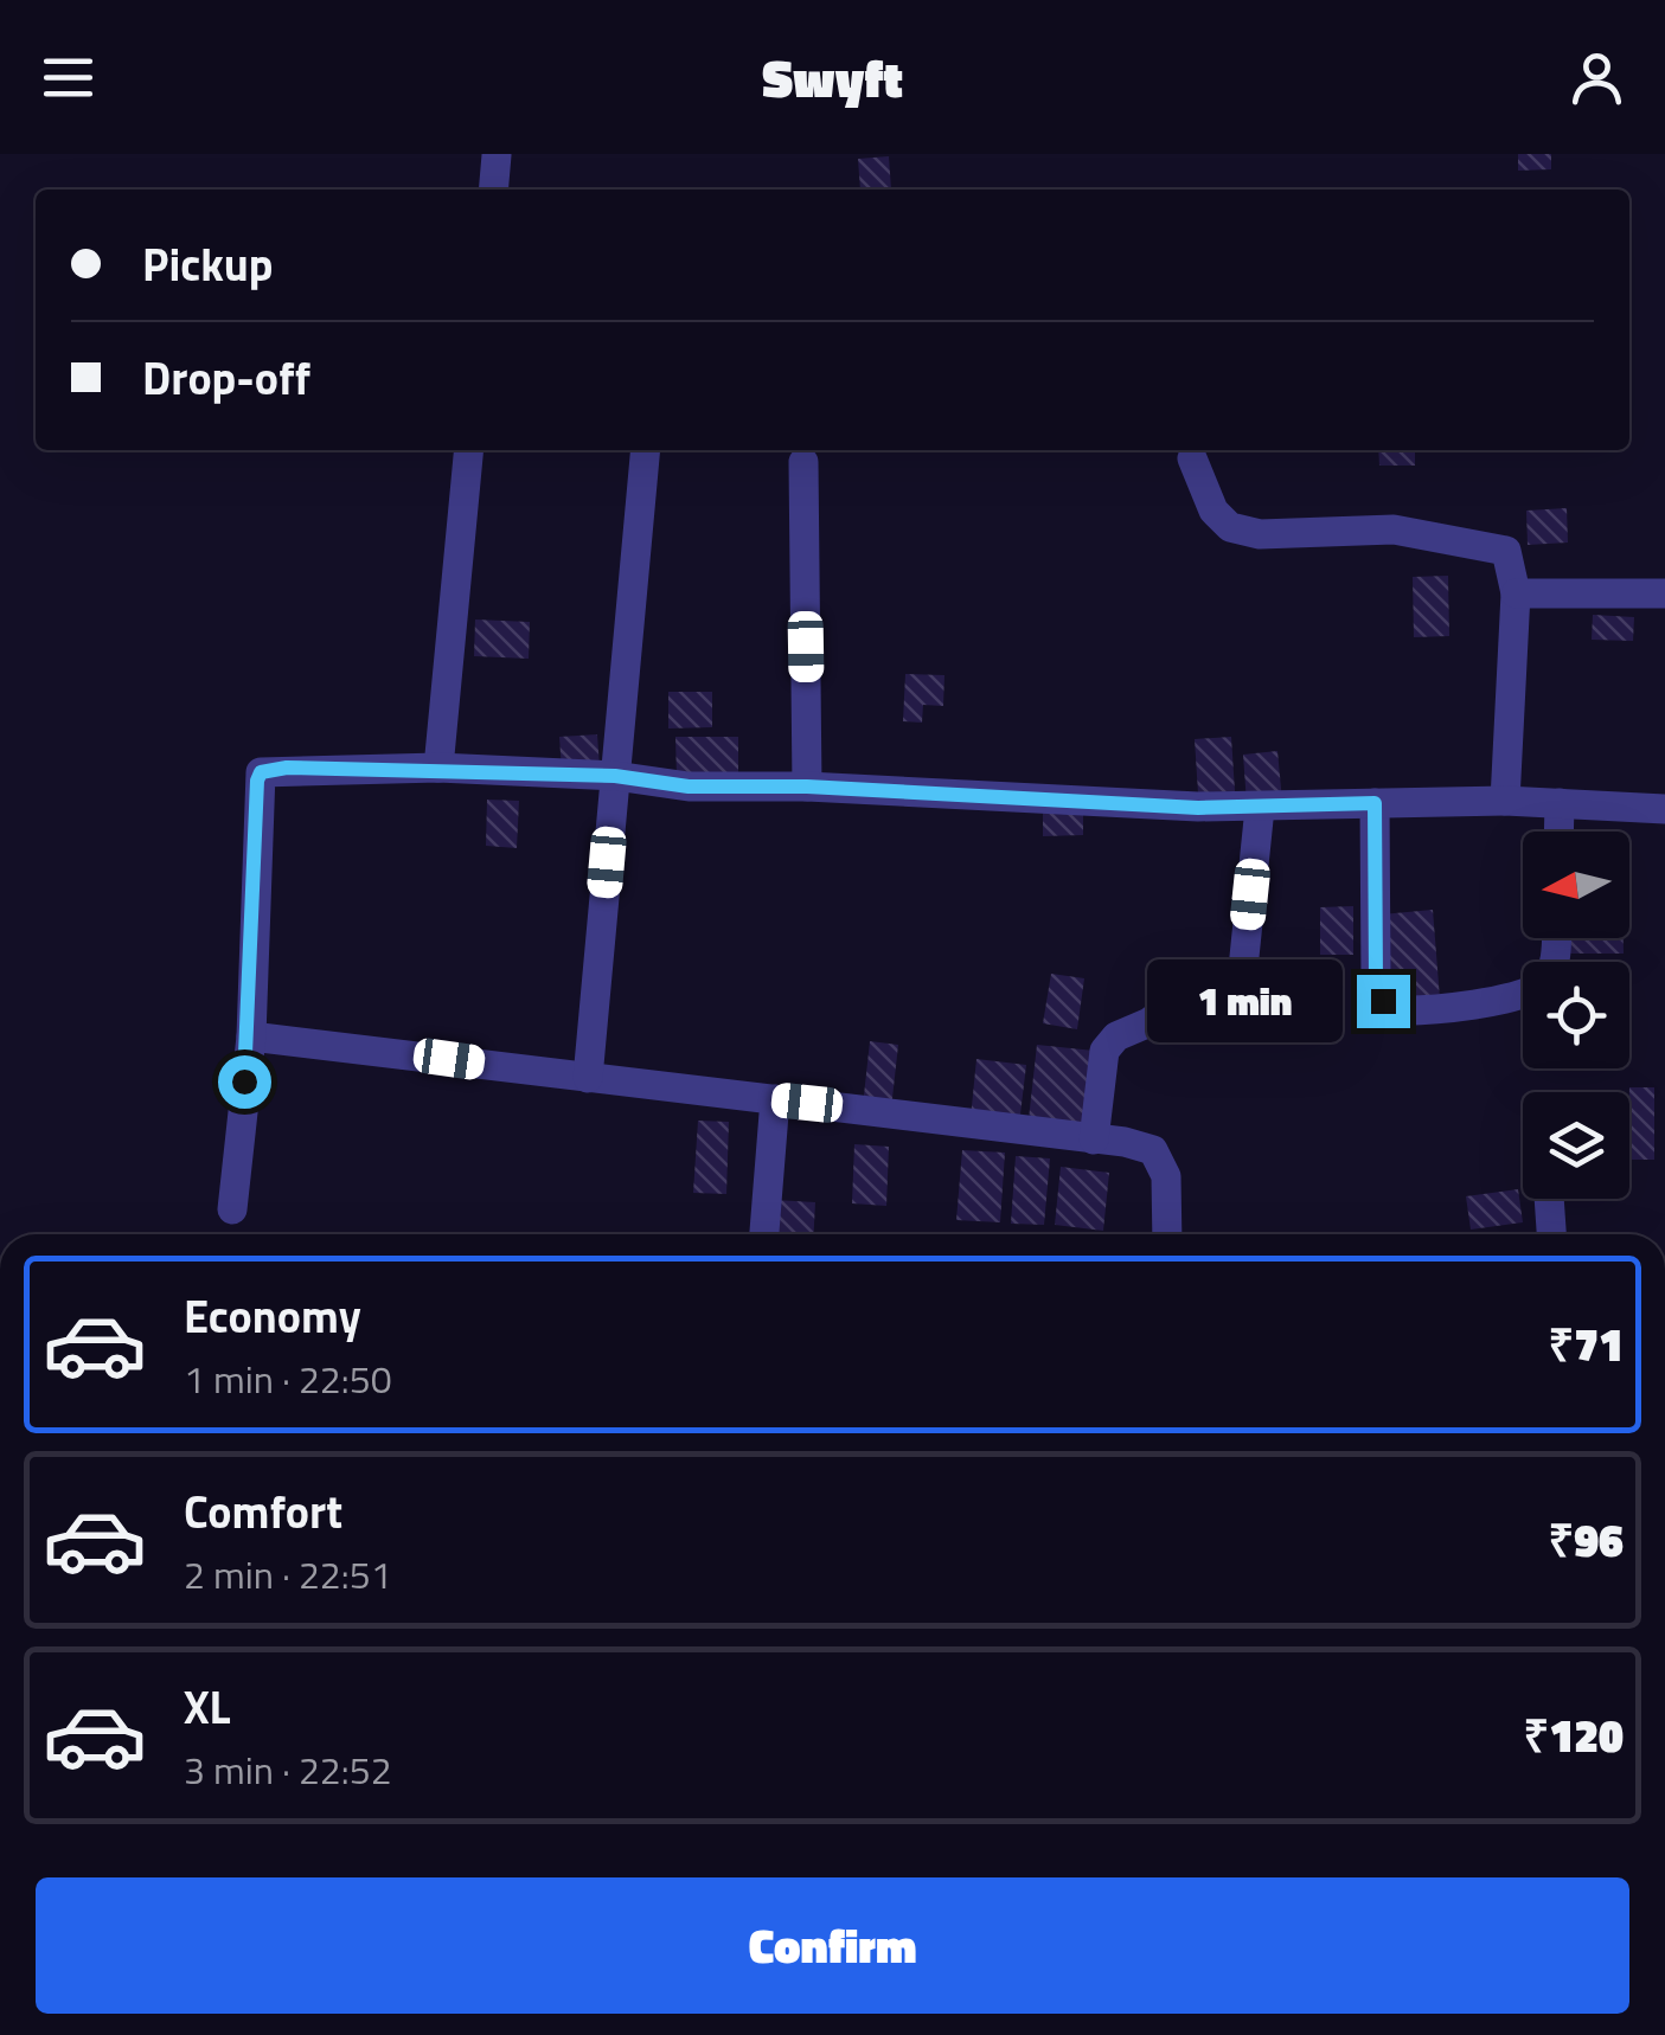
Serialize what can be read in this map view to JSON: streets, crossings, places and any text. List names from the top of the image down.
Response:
{
  "north": "left",
  "page": {
    "header": "Swyft",
    "banner": ["Pickup", "Drop-off"],
    "bubble": "1 min",
    "list": [
      {
        "name": "Economy",
        "note": "1 min · 22:50",
        "value": "₹71"
      },
      {
        "name": "Comfort",
        "note": "2 min · 22:51",
        "value": "₹96"
      },
      {
        "name": "XL",
        "note": "3 min · 22:52",
        "value": "₹120"
      }
    ],
    "buttons": "Confirm"
  }
}
